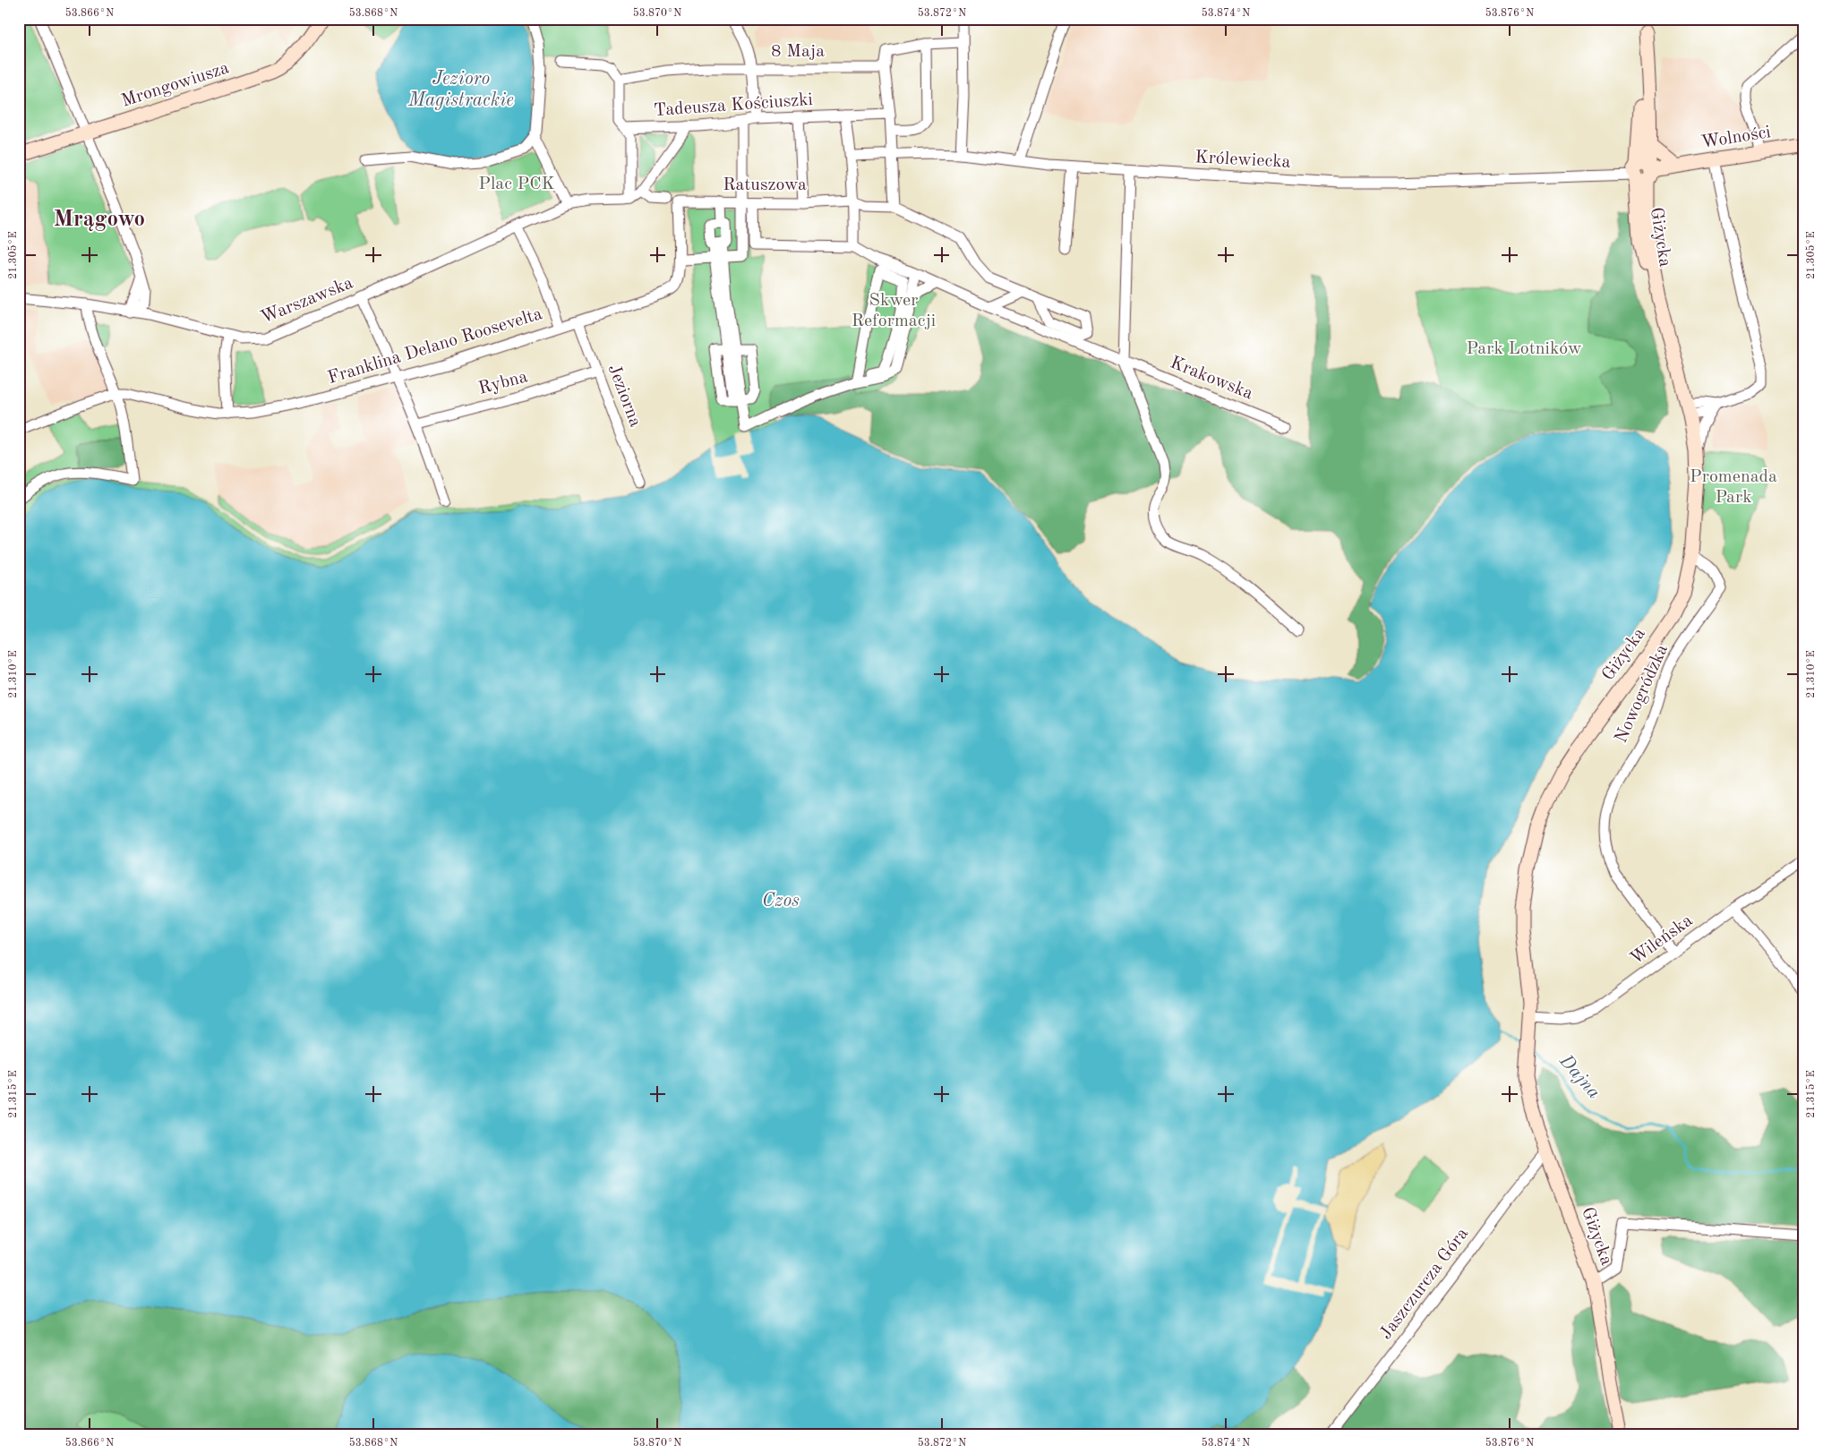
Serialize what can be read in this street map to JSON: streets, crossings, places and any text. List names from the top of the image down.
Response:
{
  "streets": {
    "street": [
      "8 Maja",
      "Mrongowiusza",
      "Tadeusza Kościuszki",
      "Wolności",
      "Królewiecka",
      "Ratuszowa",
      "Giżycka",
      "Warszawska",
      "Franklina Delano Roosevelta",
      "Krakowska",
      "Rybna",
      "Jeziorna",
      "Nowogródzka",
      "Wileńska",
      "Jaszczurcza Góra"
    ]
  },
  "crossings": [
    ["Wolności", "Królewiecka"],
    ["Wolności", "Giżycka"],
    ["Królewiecka", "Giżycka"],
    ["Ratuszowa", "Franklina Delano Roosevelta"],
    ["Giżycka", "Nowogródzka"],
    ["Giżycka", "Wileńska"],
    ["Giżycka", "Jaszczurcza Góra"],
    ["Franklina Delano Roosevelta", "Jeziorna"],
    ["Rybna", "Jeziorna"],
    ["Nowogródzka", "Wileńska"]
  ],
  "districts": ["Mrągowo"],
  "water": ["Jezioro Magistrackie", "Czos", "Dajna"],
  "parks": [
    "Plac PCK",
    "Skwer Reformacji",
    "Park Lotników",
    "Promenada Park"
  ],
  "coordinates": [
    "53.866°N",
    "53.868°N",
    "53.870°N",
    "53.872°N",
    "53.874°N",
    "53.876°N",
    "21.305°E",
    "21.310°E",
    "21.315°E"
  ]
}
